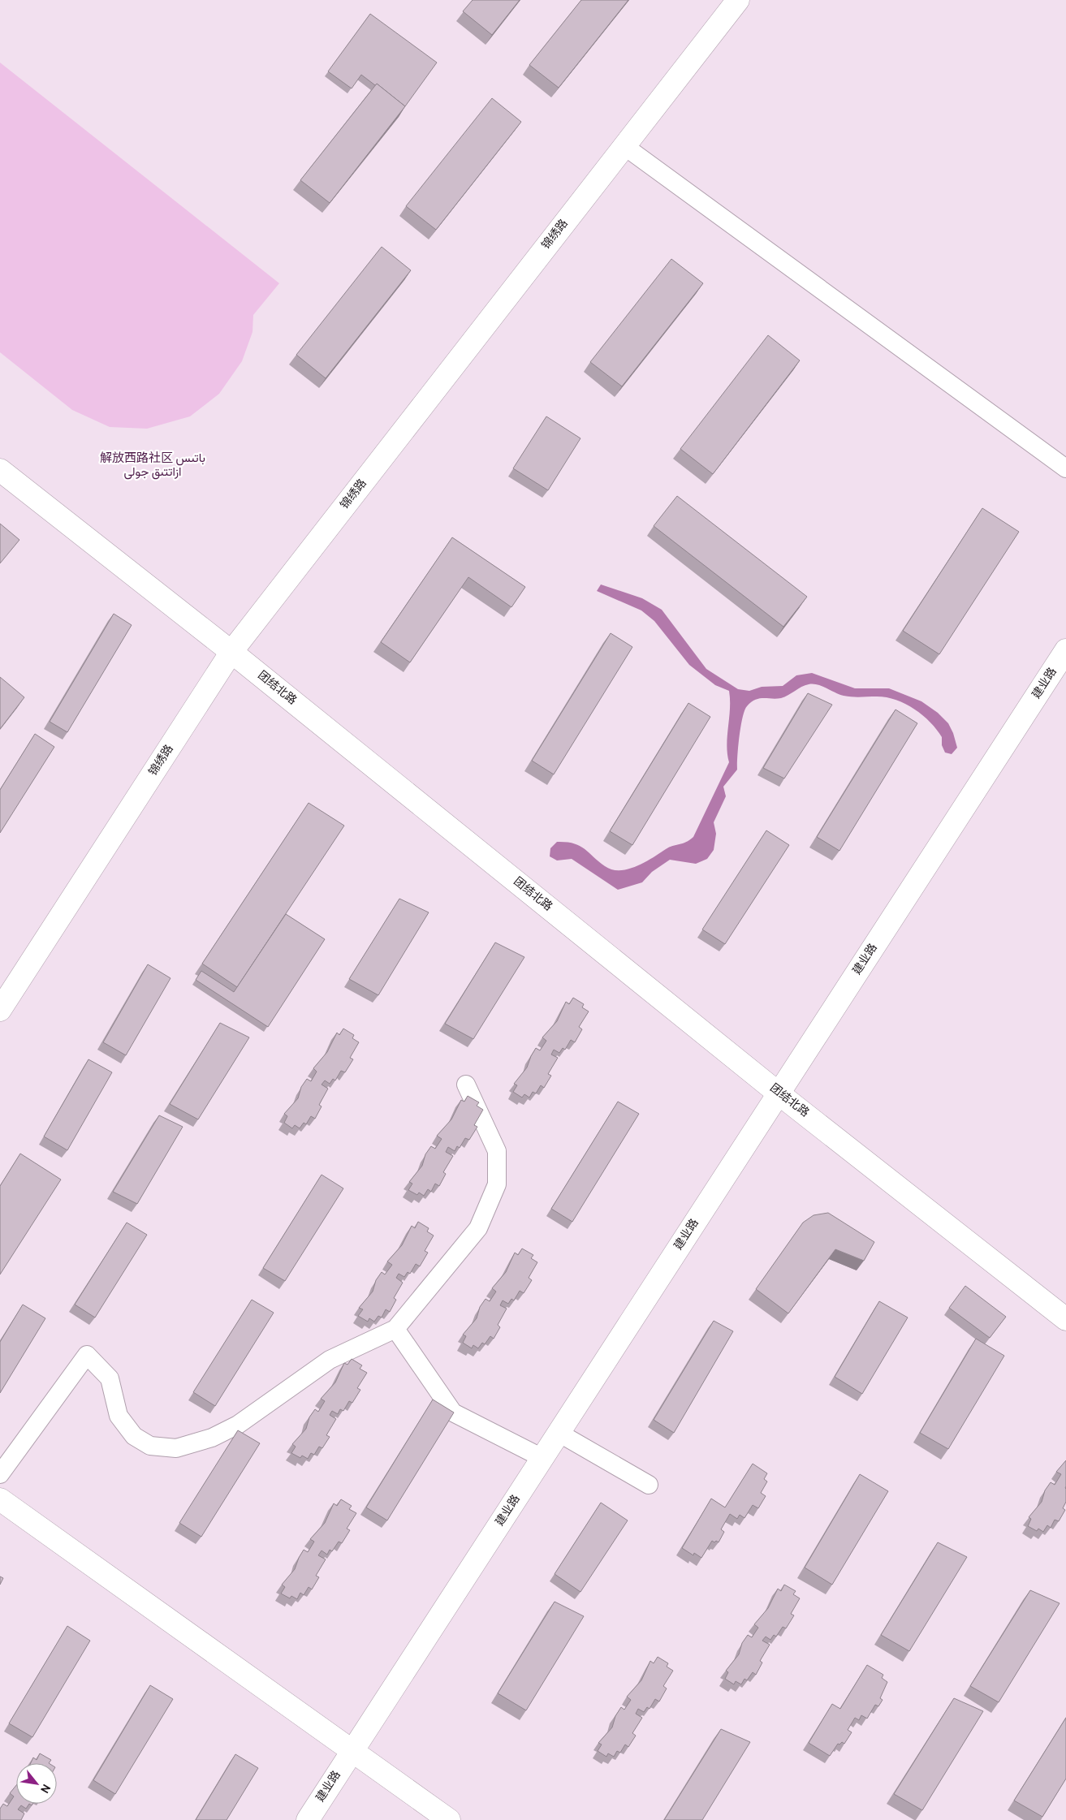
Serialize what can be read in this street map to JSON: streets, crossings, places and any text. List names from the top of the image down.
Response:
{
  "streets": {
    "street": ["锦绣路", "建业路", "团结北路"]
  },
  "crossings": [
    ["锦绣路", "团结北路"],
    ["建业路", "团结北路"]
  ],
  "districts": ["解放西路社区 باتىس ازاتتىق جولى"],
  "north": "bottom right"
}
